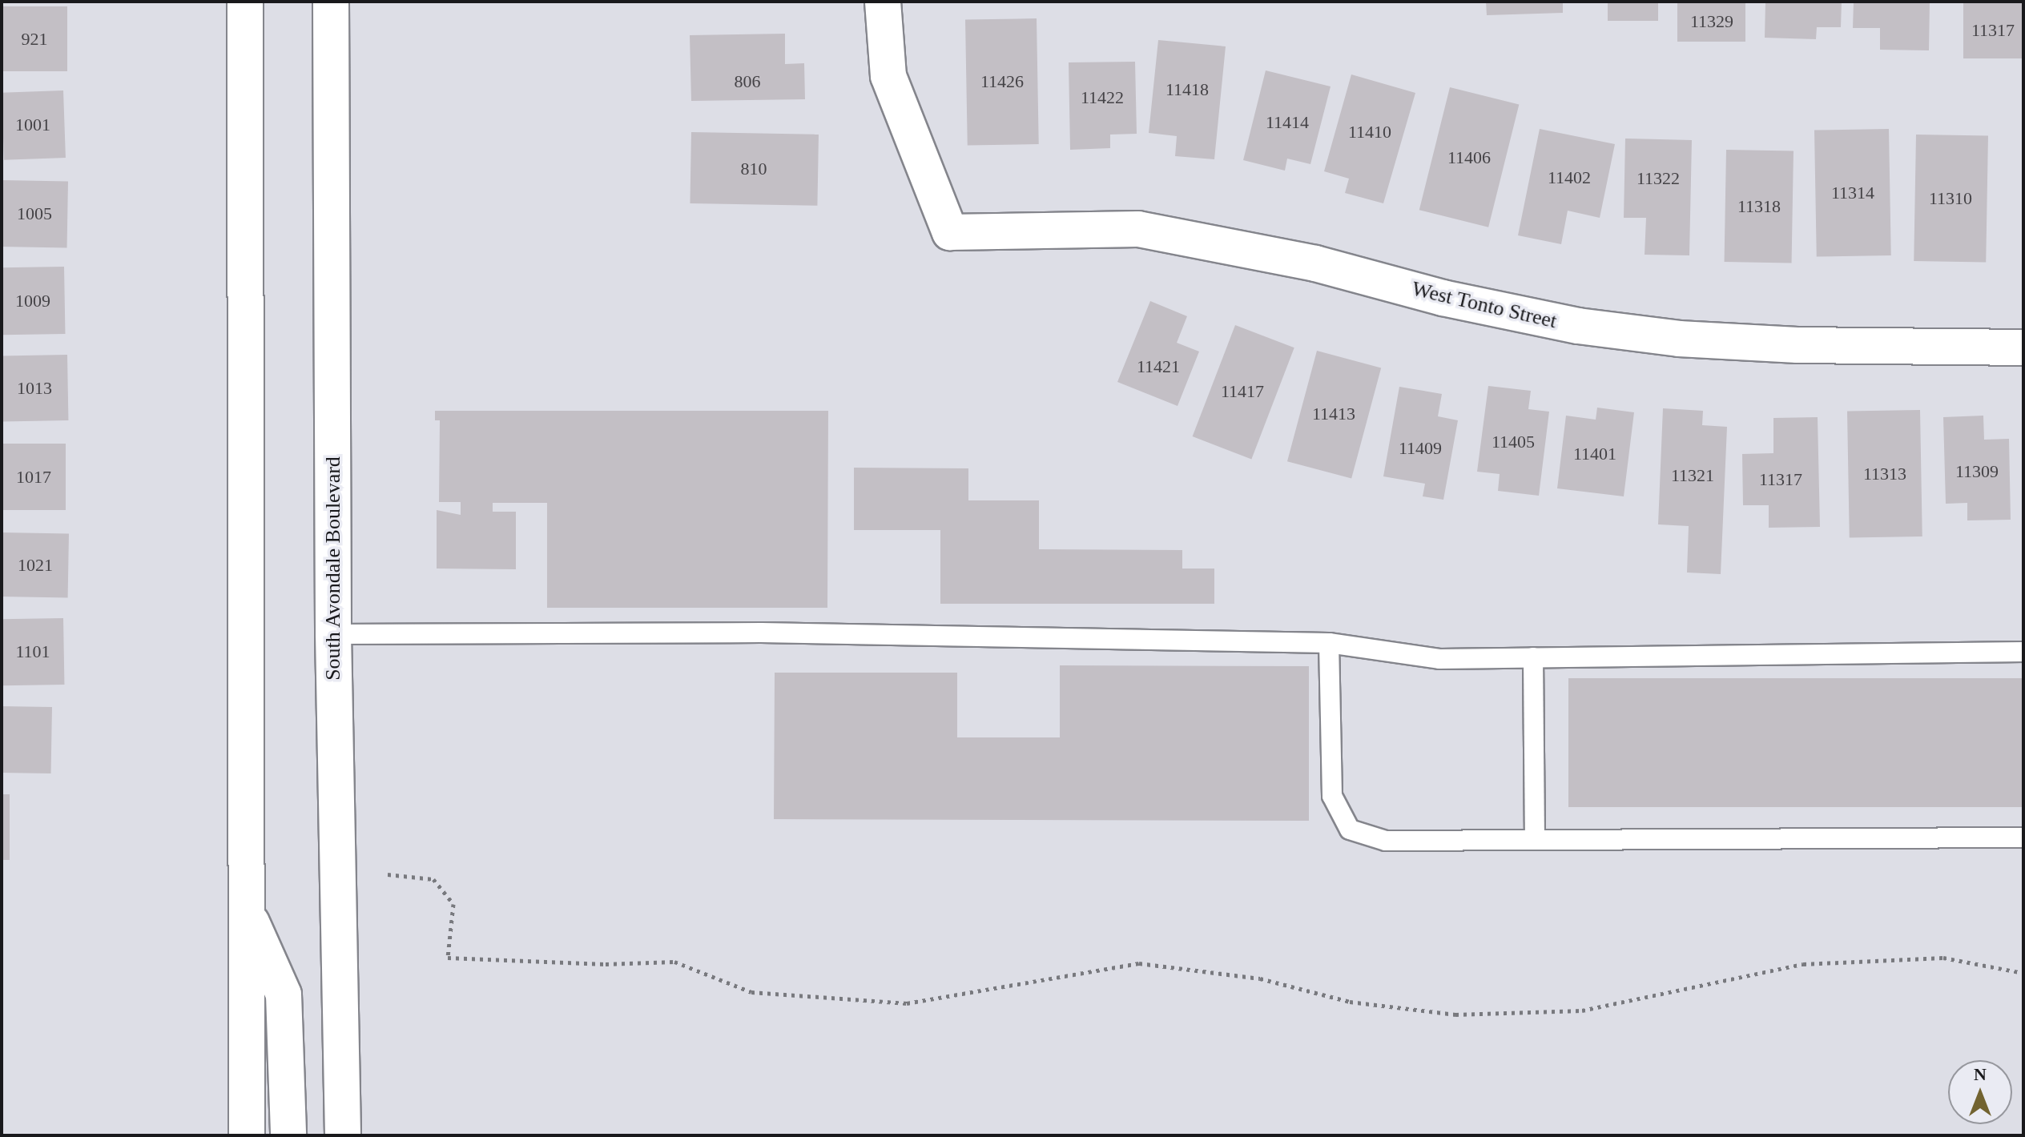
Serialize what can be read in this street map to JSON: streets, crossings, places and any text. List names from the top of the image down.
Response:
{
  "streets": {
    "main road": ["West Tonto Street", "South Avondale Boulevard"]
  },
  "house_numbers": [
    "11329",
    "11317",
    "921",
    "806",
    "11426",
    "11418",
    "11422",
    "11414",
    "1001",
    "11410",
    "11406",
    "810",
    "11402",
    "11322",
    "11314",
    "11310",
    "11318",
    "1005",
    "1009",
    "11421",
    "1013",
    "11417",
    "11413",
    "11405",
    "11409",
    "11401",
    "11309",
    "11313",
    "11321",
    "1017",
    "11317",
    "1021",
    "1101"
  ],
  "north": "top"
}
